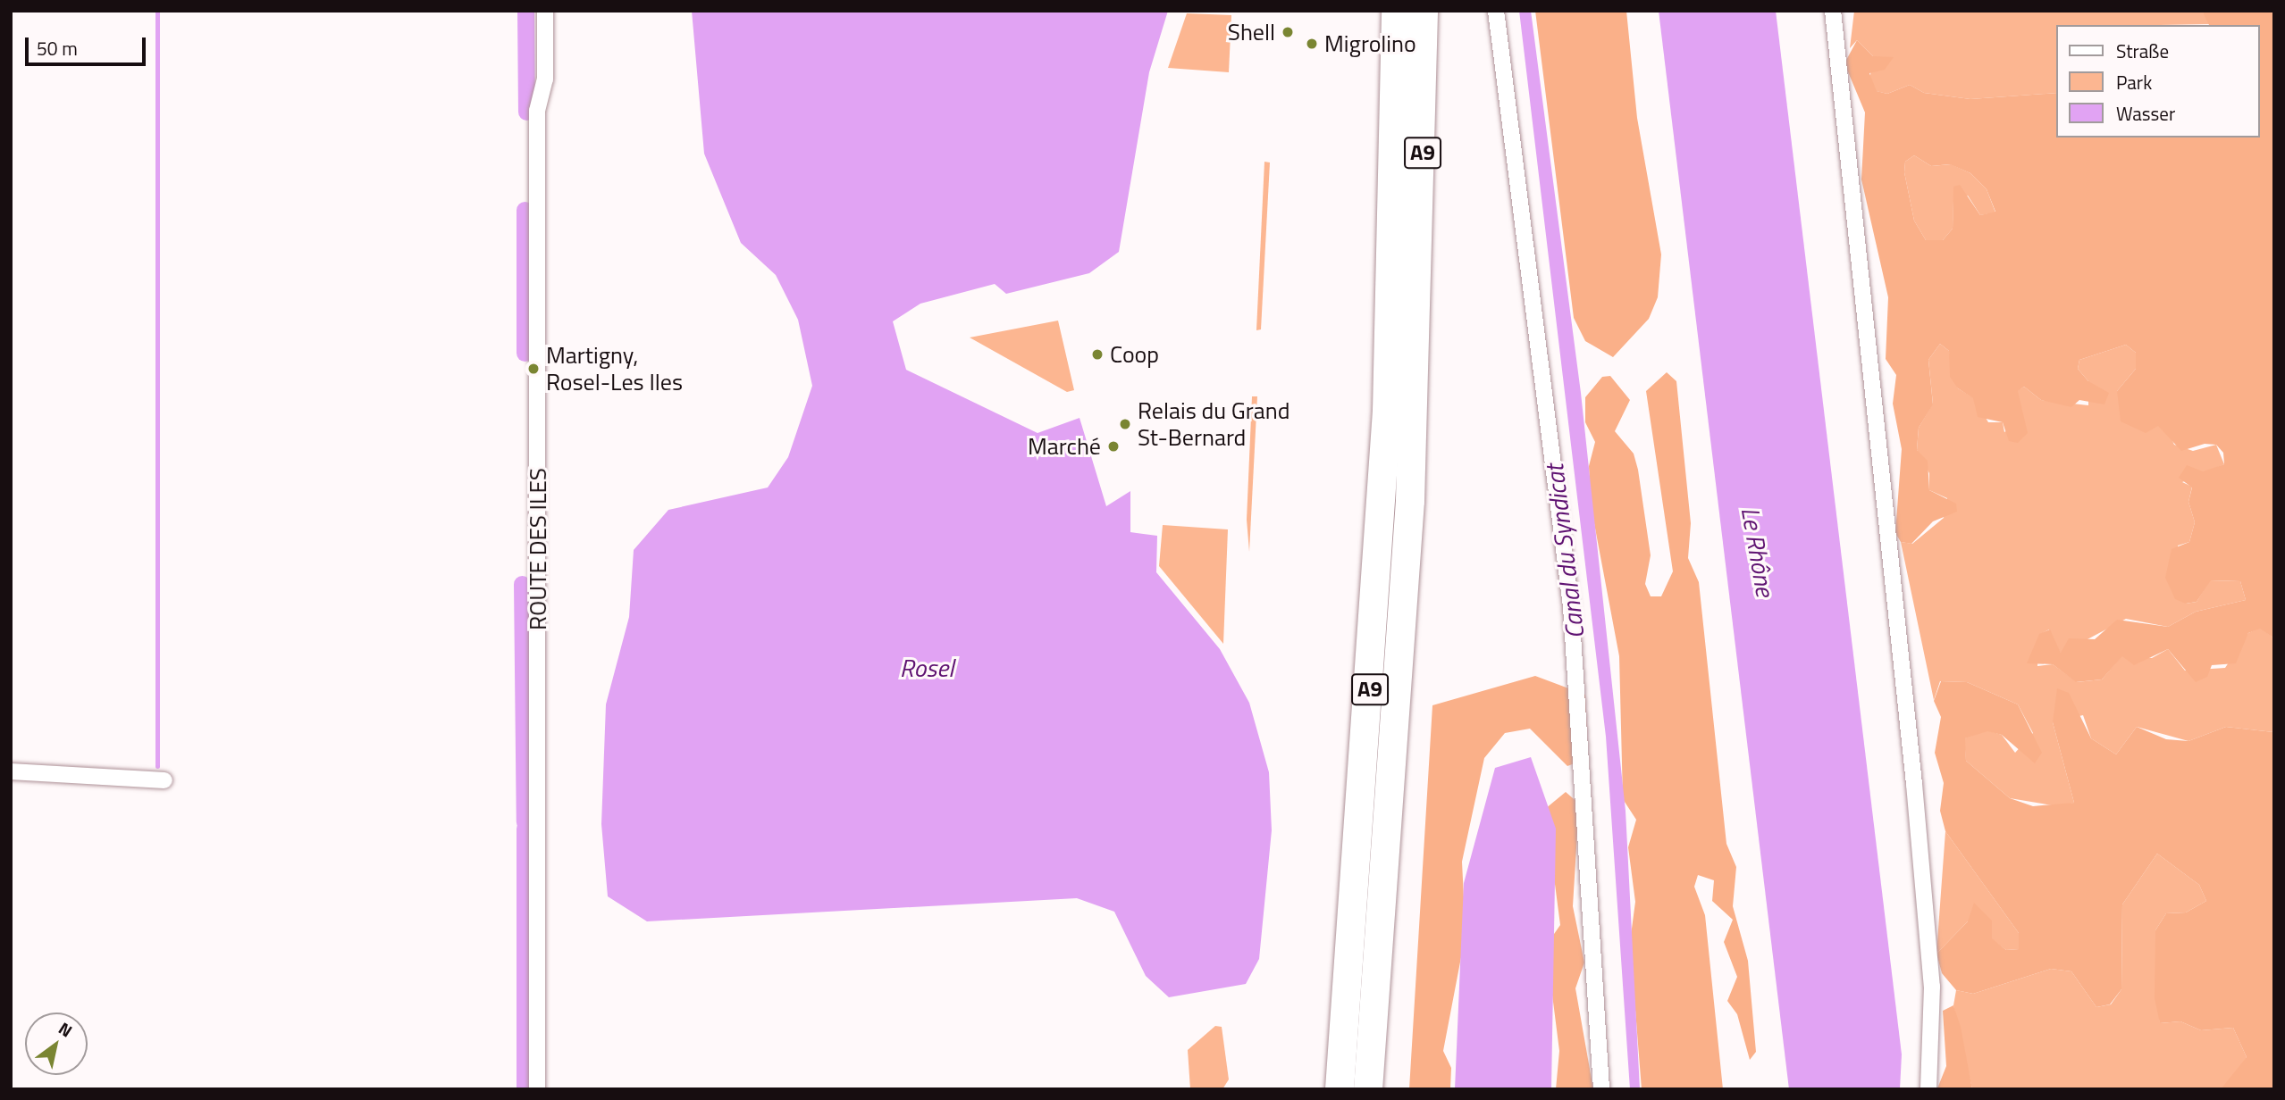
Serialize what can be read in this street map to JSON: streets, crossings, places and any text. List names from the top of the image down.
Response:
{
  "streets": {
    "highway": ["A9"],
    "street": ["ROUTE DES ILES"]
  },
  "water": ["Canal du Syndicat", "Le Rhône", "Rosel"],
  "places": [
    "Shell",
    "Migrolino",
    "Coop",
    "Martigny, Rosel-Les Iles",
    "Relais du Grand St-Bernard",
    "Marché"
  ],
  "legend": ["Straße", "Park", "Wasser"],
  "scale_bar": "50 m",
  "north": "top right"
}
